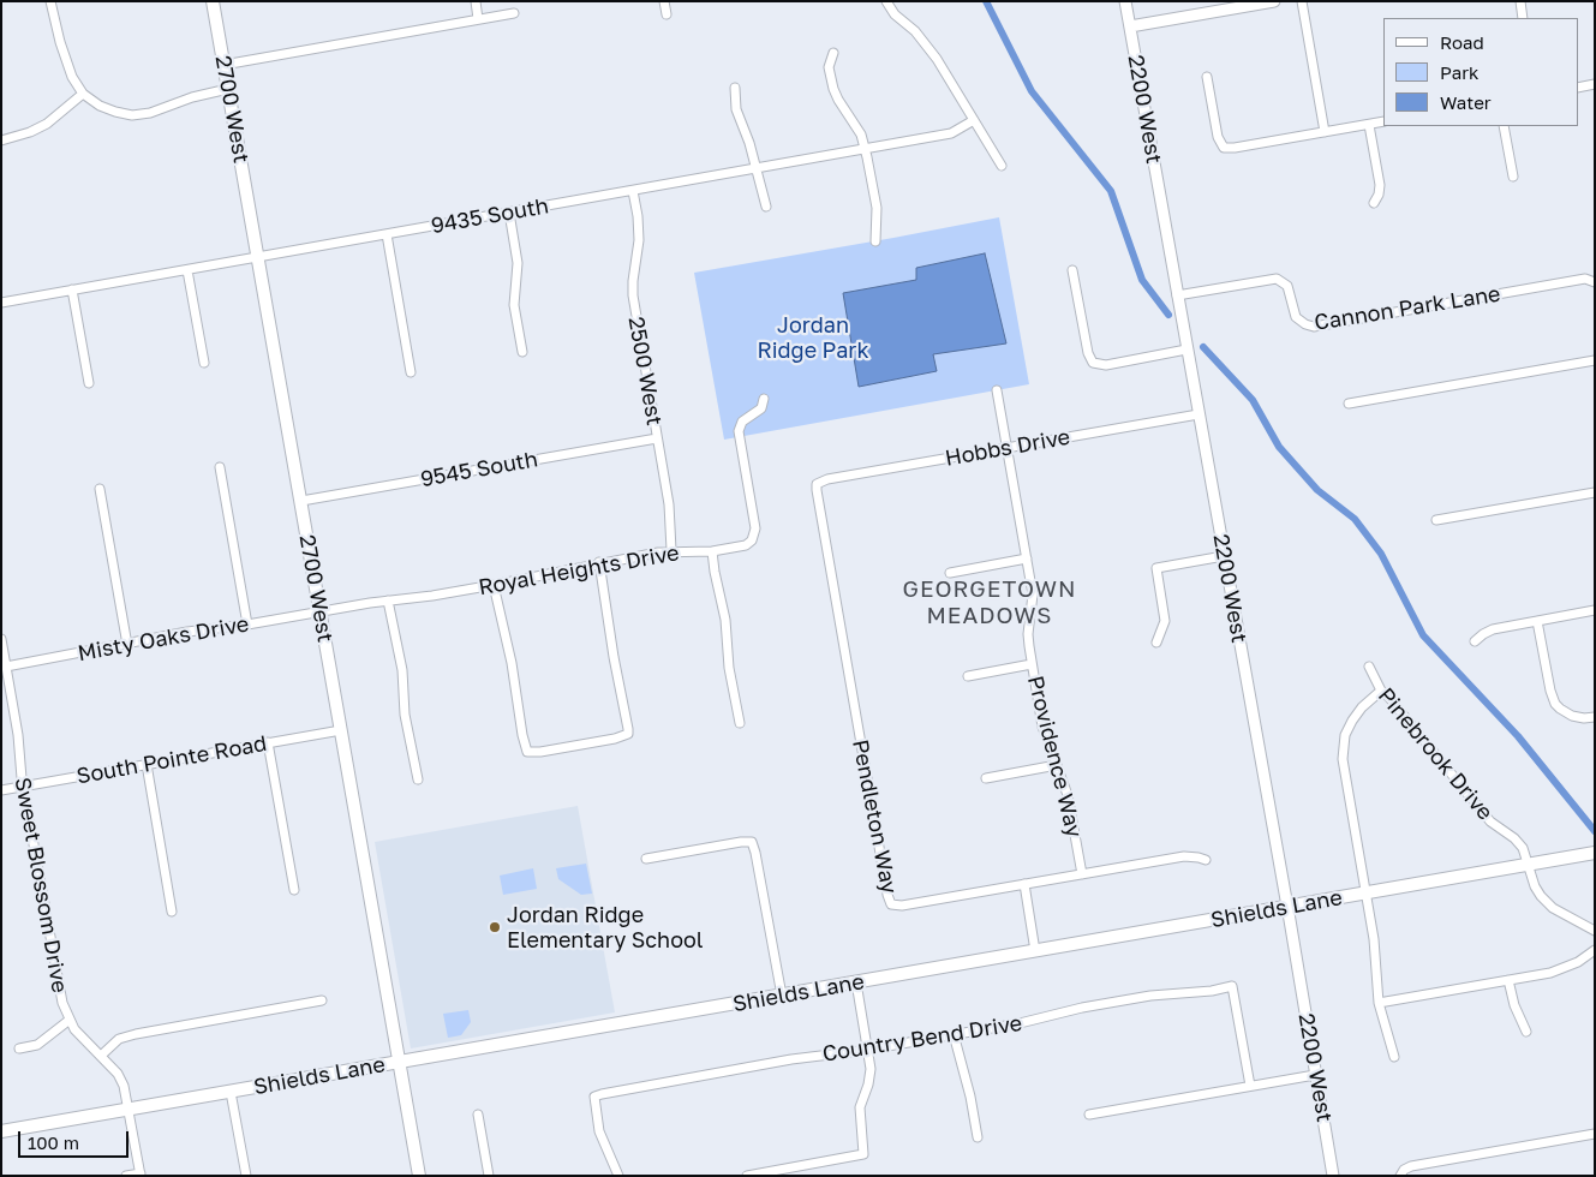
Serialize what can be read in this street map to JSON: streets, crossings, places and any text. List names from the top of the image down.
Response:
{
  "streets": {
    "main road": ["2700 West", "Shields Lane"],
    "street": [
      "2200 West",
      "9435 South",
      "Cannon Park Lane",
      "2500 West",
      "Hobbs Drive",
      "9545 South",
      "Royal Heights Drive",
      "Misty Oaks Drive",
      "Pinebrook Drive",
      "Providence Way",
      "South Pointe Road",
      "Pendleton Way",
      "Sweet Blossom Drive",
      "Country Bend Drive"
    ]
  },
  "crossings": [
    ["2700 West", "9435 South"],
    ["2700 West", "9545 South"],
    ["2700 West", "Royal Heights Drive"],
    ["2700 West", "Misty Oaks Drive"],
    ["2700 West", "South Pointe Road"],
    ["2700 West", "Shields Lane"],
    ["2200 West", "Cannon Park Lane"],
    ["2200 West", "Hobbs Drive"],
    ["2200 West", "Shields Lane"],
    ["9435 South", "2500 West"],
    ["2500 West", "9545 South"],
    ["2500 West", "Royal Heights Drive"],
    ["Hobbs Drive", "Providence Way"],
    ["Hobbs Drive", "Pendleton Way"],
    ["Royal Heights Drive", "Misty Oaks Drive"],
    ["Misty Oaks Drive", "Sweet Blossom Drive"],
    ["Pinebrook Drive", "Shields Lane"],
    ["Providence Way", "Pendleton Way"],
    ["South Pointe Road", "Sweet Blossom Drive"],
    ["Sweet Blossom Drive", "Shields Lane"]
  ],
  "districts": ["GEORGETOWN MEADOWS"],
  "parks": ["Jordan Ridge Park"],
  "places": ["Jordan Ridge Elementary School"],
  "legend": ["Road", "Park", "Water"],
  "scale_bar": "100 m"
}
